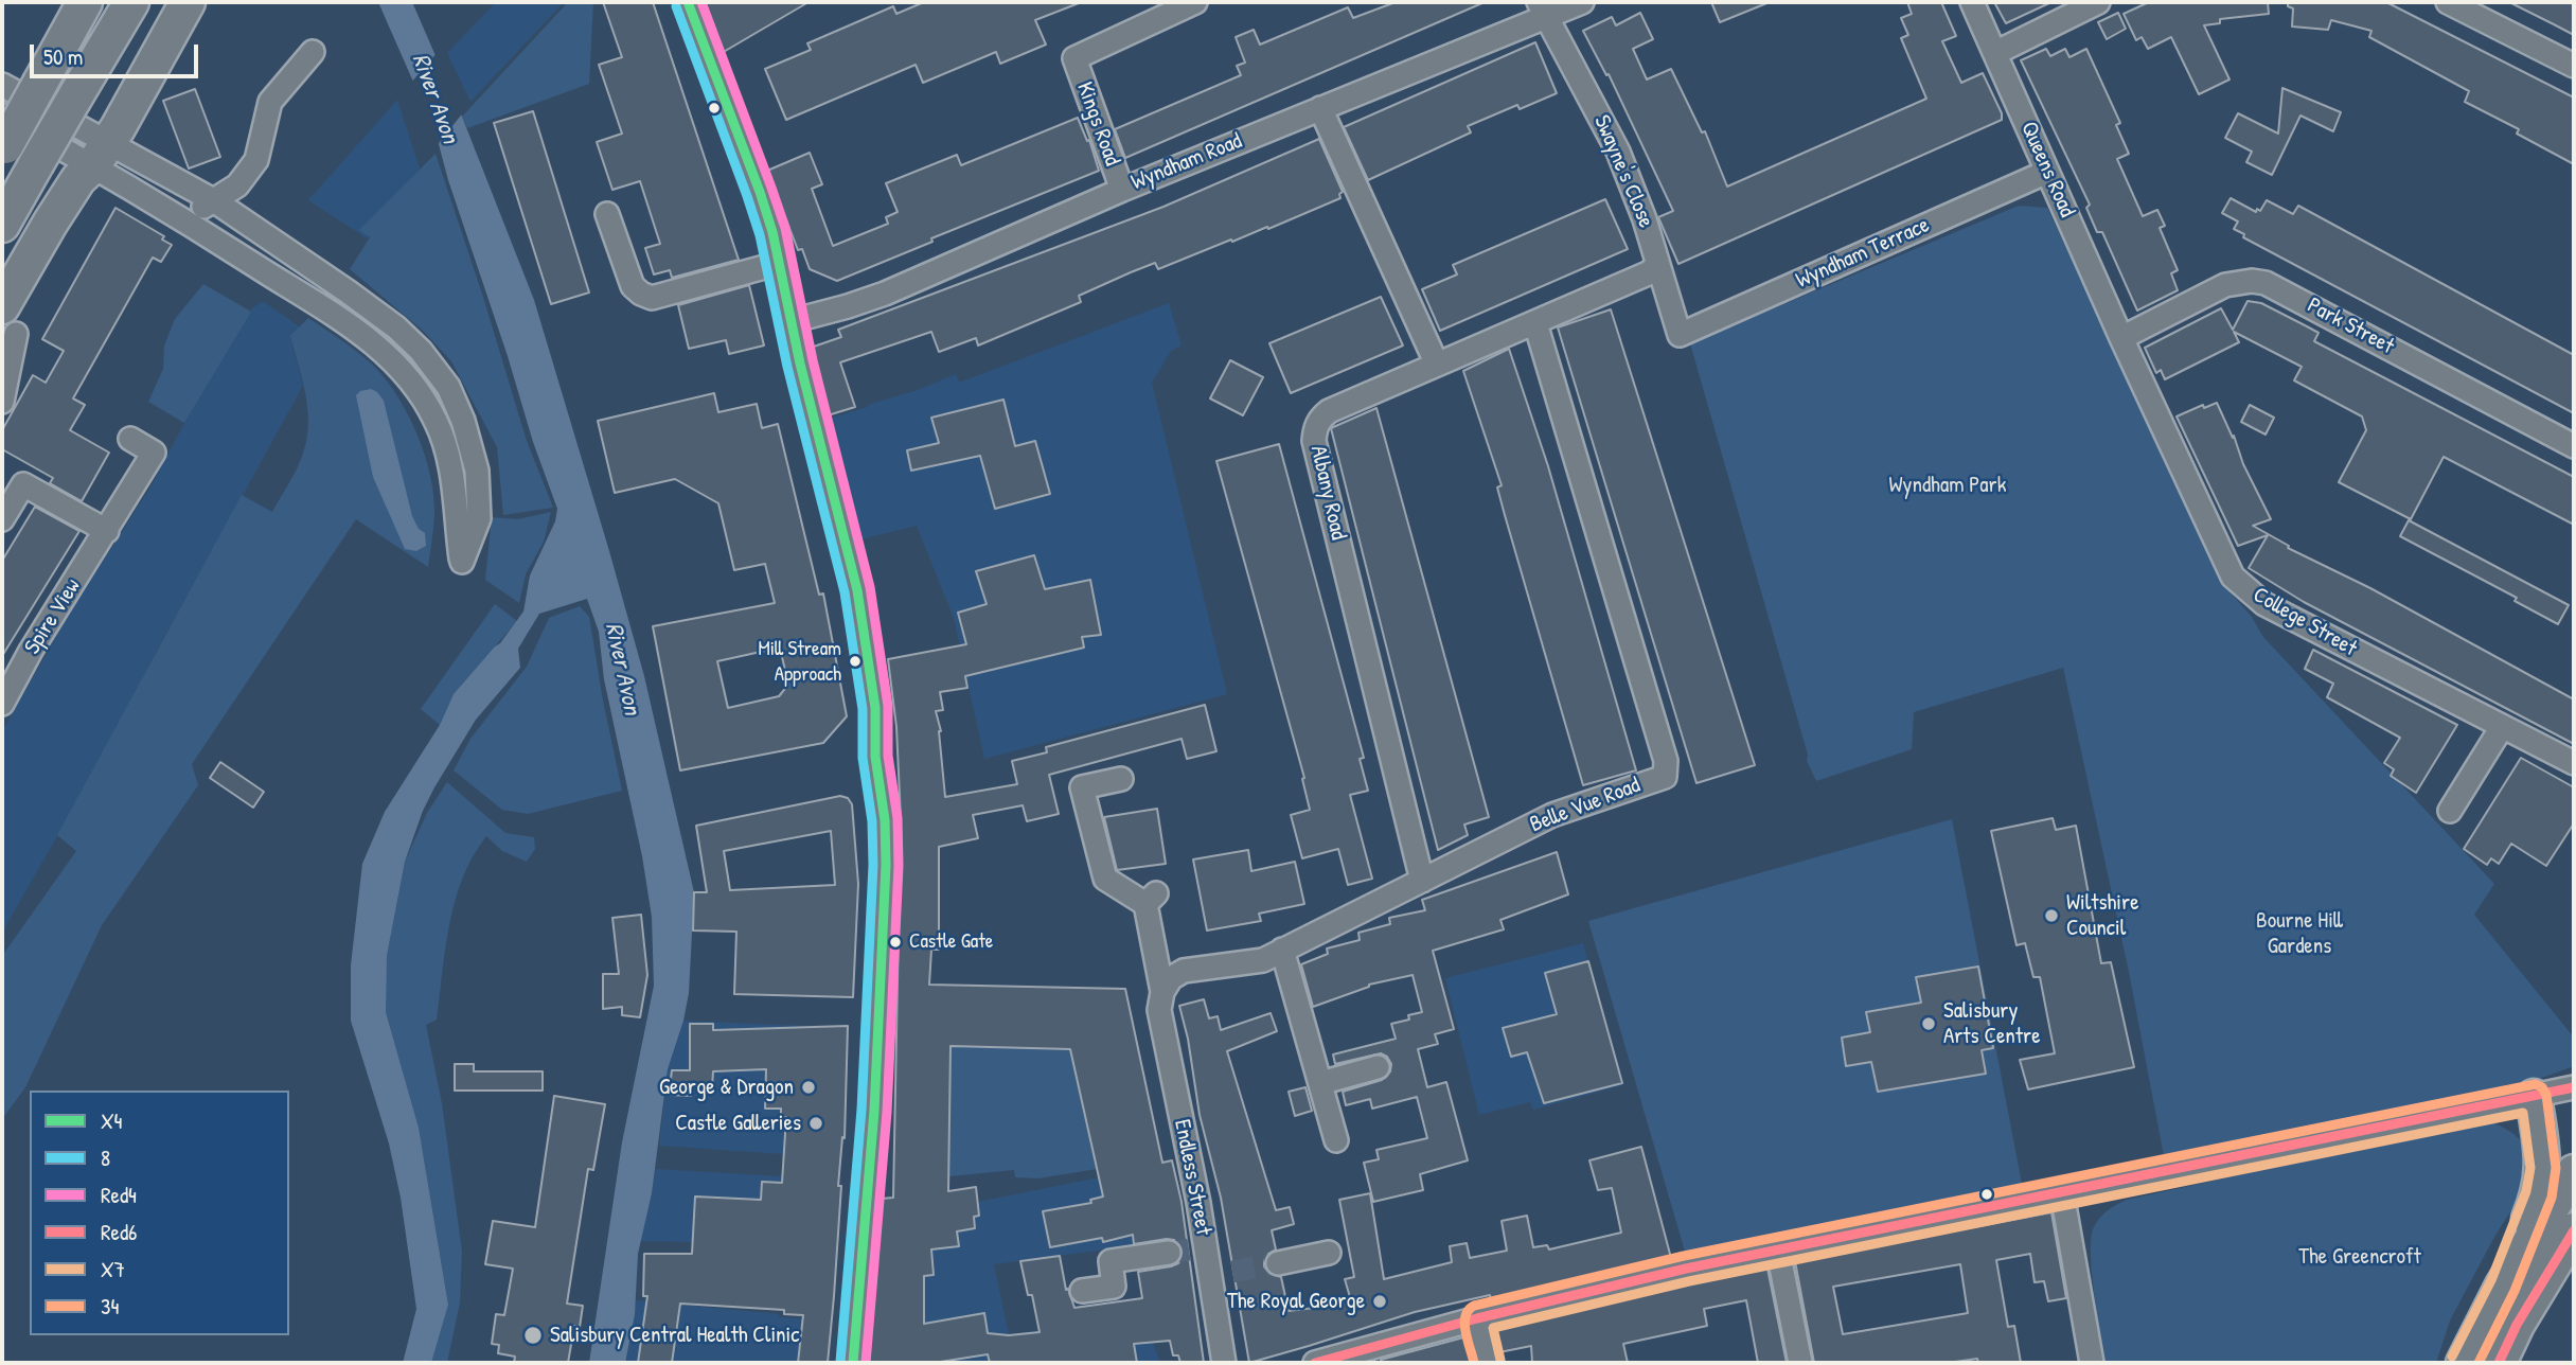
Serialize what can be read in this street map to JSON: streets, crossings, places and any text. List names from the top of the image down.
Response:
{
  "streets": {
    "street": [
      "Kings Road",
      "Wyndham Road",
      "Queens Road",
      "Swayne's Close",
      "Wyndham Terrace",
      "Park Street",
      "Albany Road",
      "Spire View",
      "College Street",
      "Belle Vue Road",
      "Endless Street"
    ]
  },
  "crossings": [
    ["Kings Road", "Wyndham Road"],
    ["Wyndham Road", "Swayne's Close"],
    ["Queens Road", "Wyndham Terrace"],
    ["Queens Road", "Park Street"],
    ["Queens Road", "College Street"],
    ["Swayne's Close", "Wyndham Terrace"],
    ["Park Street", "College Street"],
    ["Albany Road", "Belle Vue Road"],
    ["Belle Vue Road", "Endless Street"]
  ],
  "water": ["River Avon"],
  "parks": ["Wyndham Park", "Bourne Hill Gardens", "The Greencroft"],
  "places": [
    "Mill Stream Approach",
    "Wiltshire Council",
    "Castle Gate",
    "Salisbury Arts Centre",
    "George & Dragon",
    "Castle Galleries",
    "The Royal George",
    "Salisbury Central Health Clinic"
  ],
  "lines": [
    "transit line X4",
    "transit line Red4",
    "transit line 8",
    "transit line 34",
    "transit line Red6",
    "transit line X7"
  ],
  "legend": [
    "X4",
    "8",
    "Red4",
    "Red6",
    "X7",
    "34"
  ],
  "scale_bar": "50 m"
}
